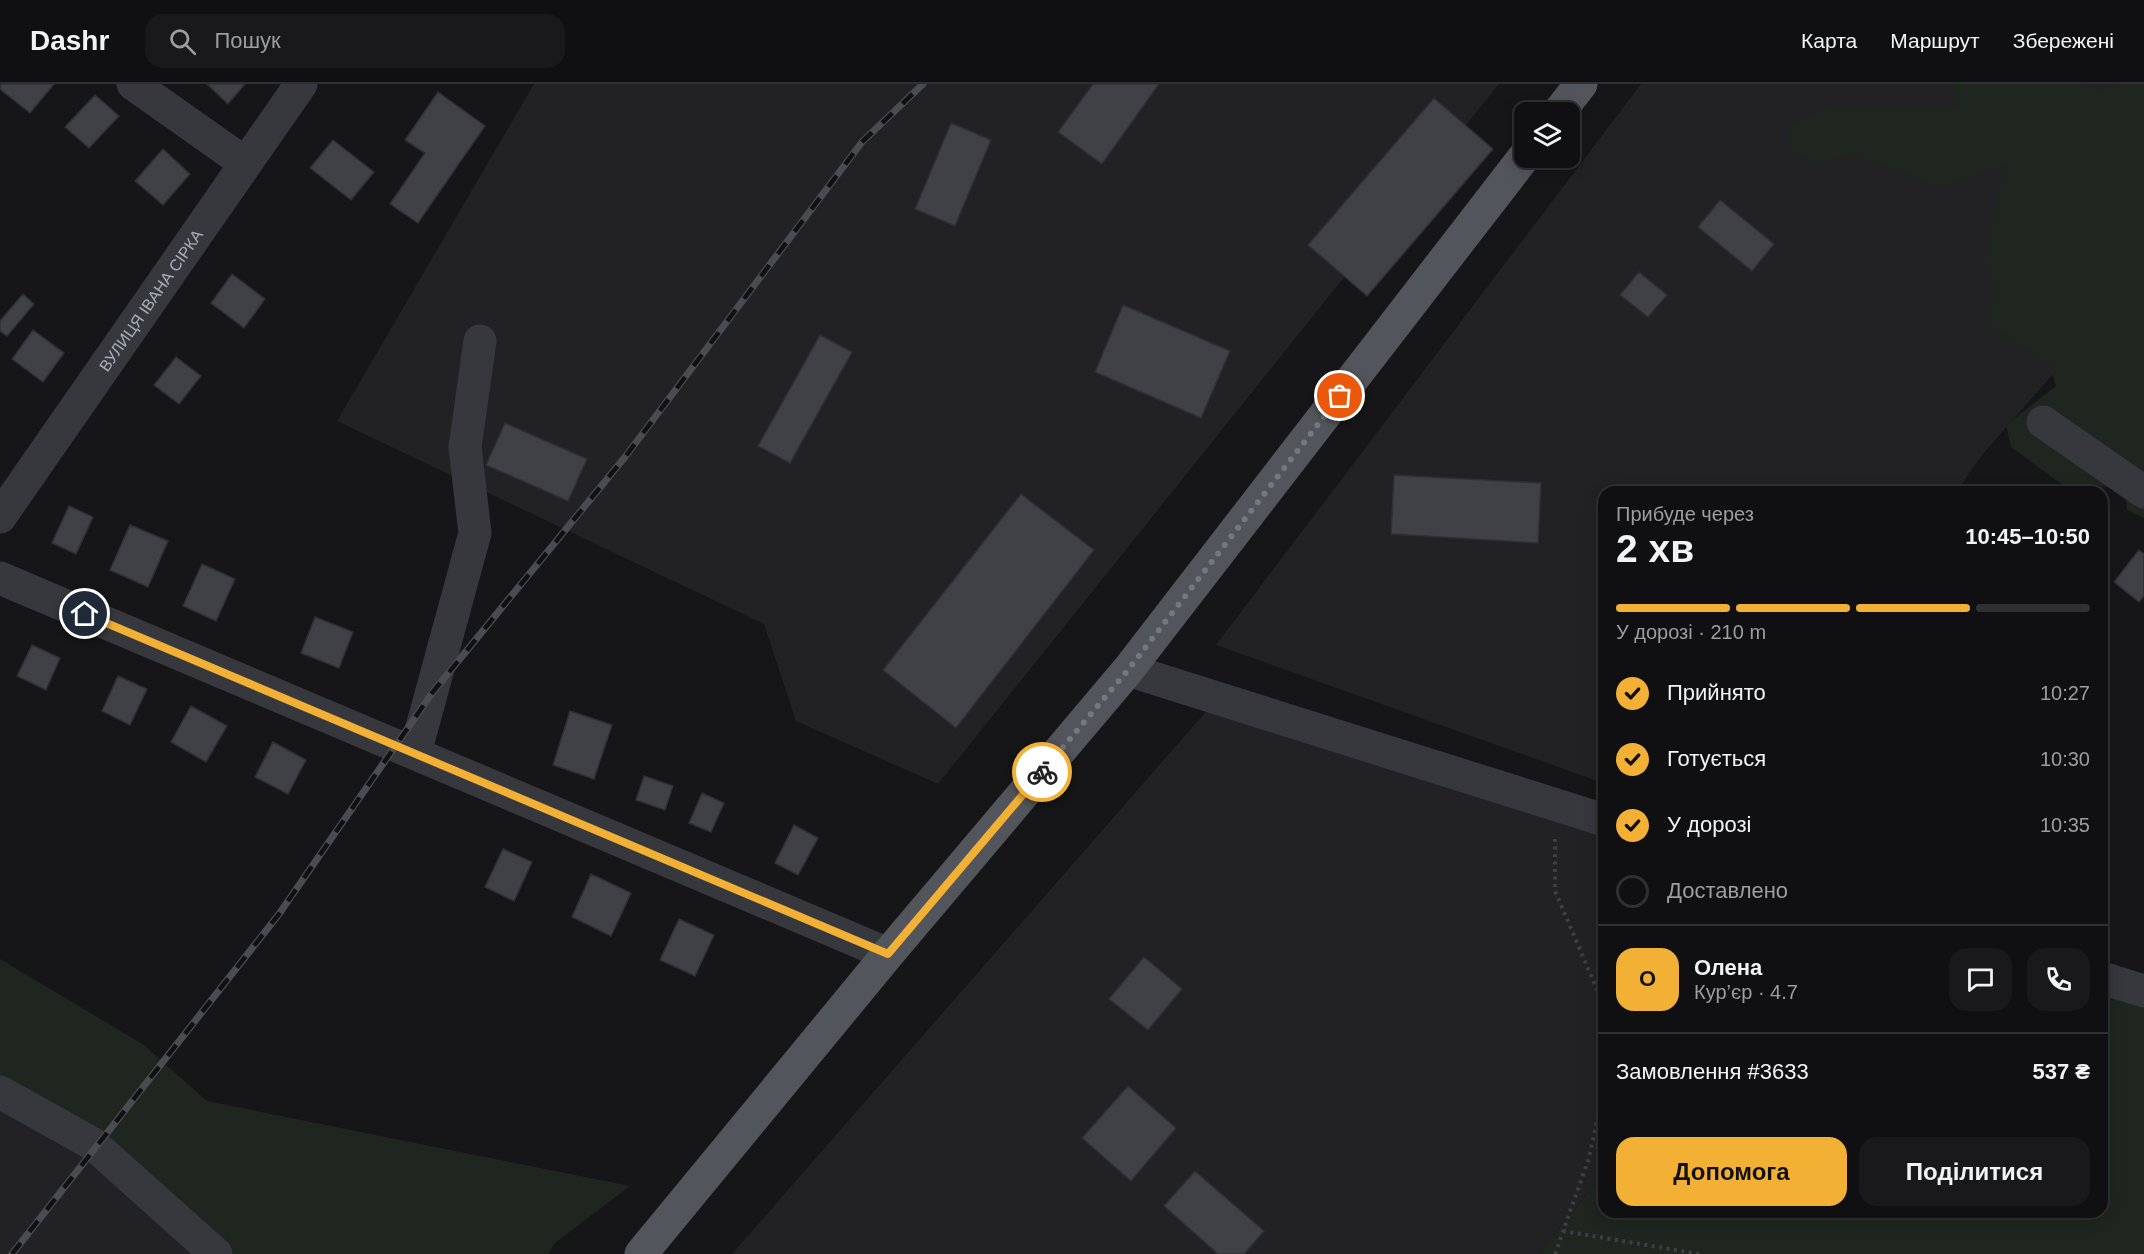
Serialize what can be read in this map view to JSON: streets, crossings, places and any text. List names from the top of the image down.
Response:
{
  "streets": {
    "street": ["ВУЛИЦЯ ІВАНА СІРКА"]
  },
  "page": {
    "header": "Dashr",
    "search": "Пошук",
    "nav": ["Карта", "Маршрут", "Збережені"],
    "heading": ["2 хв", "Прибуде через", "10:45–10:50"],
    "panel": [
      "Олена",
      "Кур’єр · 4.7",
      "Замовлення #3633",
      "537 ₴"
    ],
    "bar": "У дорозі · 210 m",
    "list": [
      ["Прийнято", "10:27"],
      ["Готується", "10:30"],
      ["У дорозі", "10:35"],
      "Доставлено"
    ],
    "round": "О",
    "buttons": ["Допомога", "Поділитися"]
  }
}
